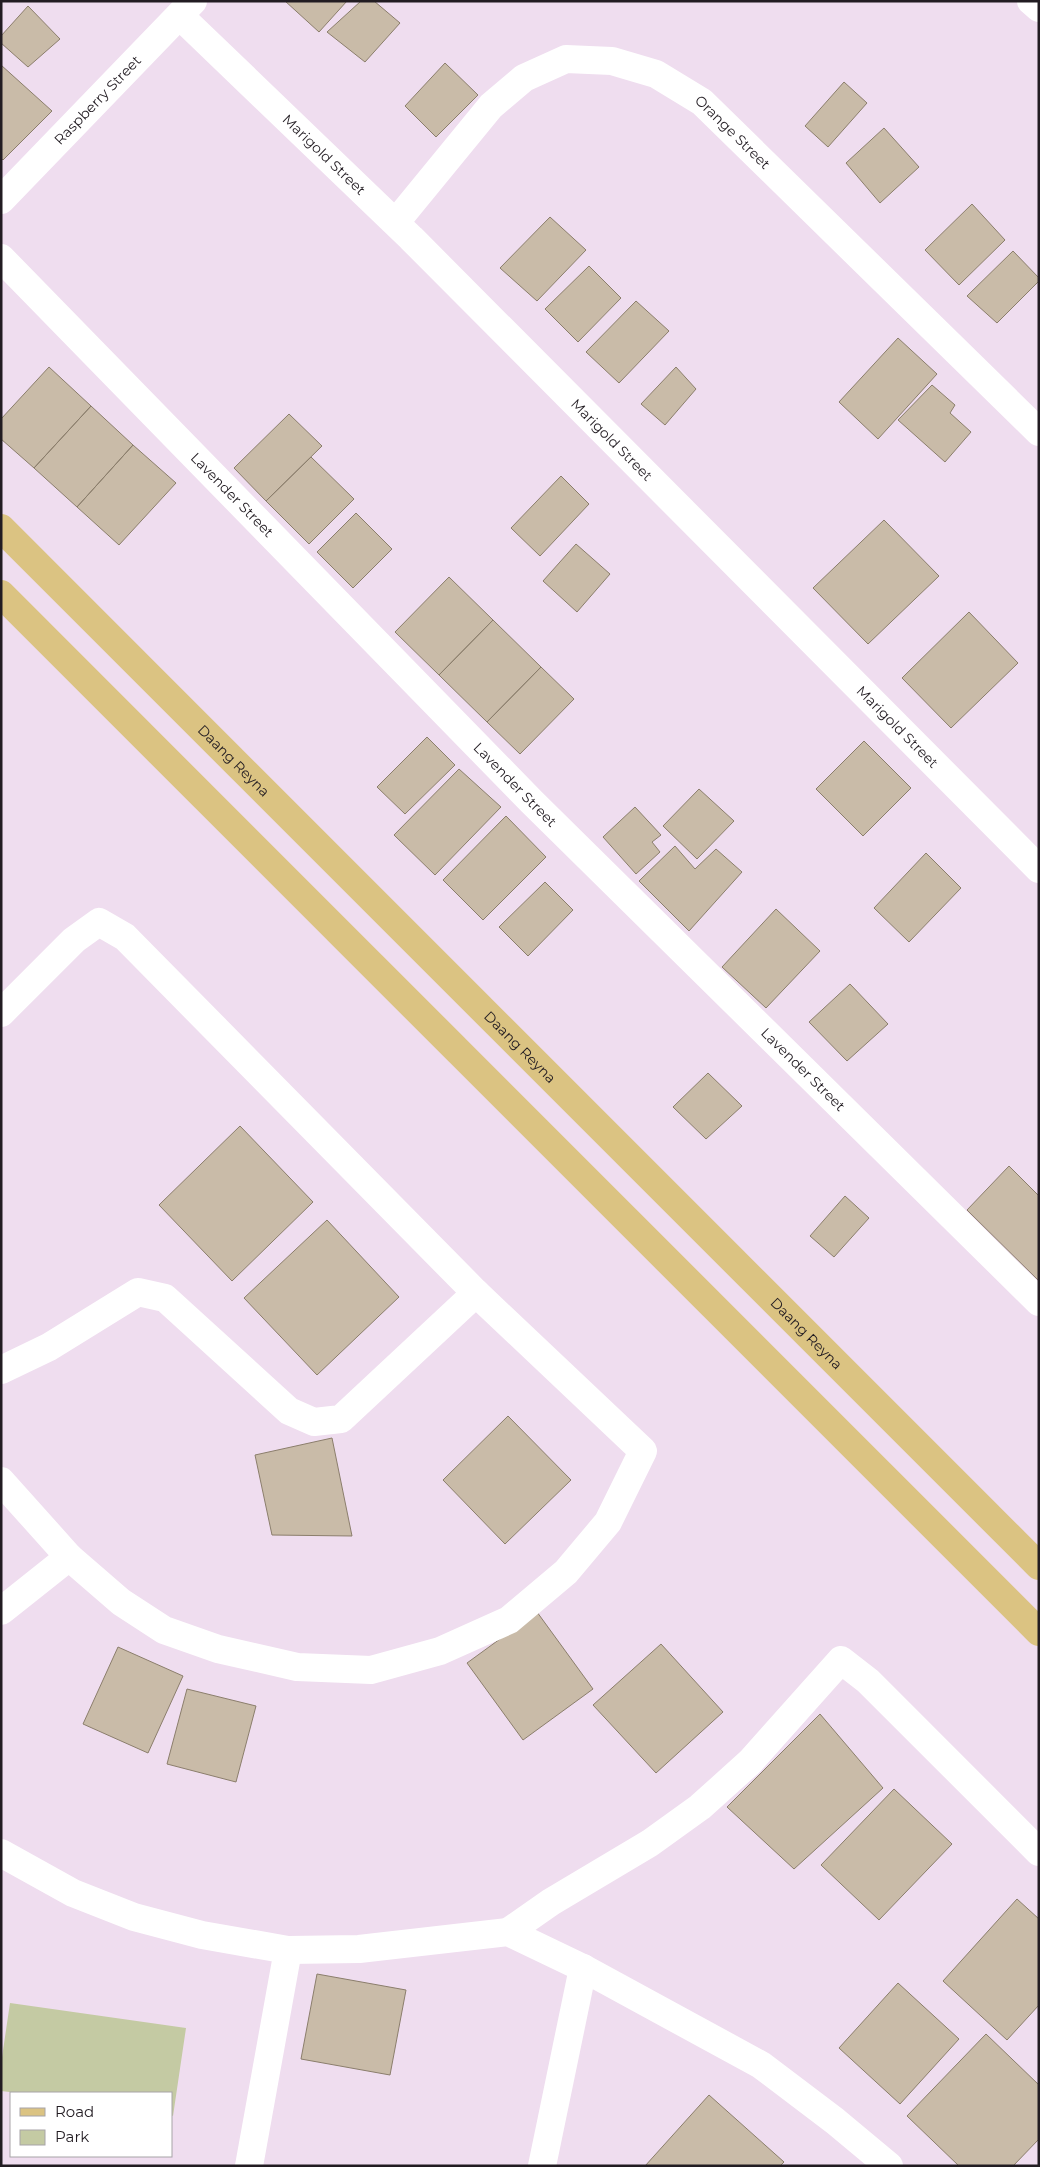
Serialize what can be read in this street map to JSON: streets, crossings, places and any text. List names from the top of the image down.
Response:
{
  "streets": {
    "main road": ["Daang Reyna"],
    "street": [
      "Raspberry Street",
      "Orange Street",
      "Marigold Street",
      "Lavender Street"
    ]
  },
  "crossings": [
    ["Raspberry Street", "Marigold Street"],
    ["Orange Street", "Marigold Street"]
  ],
  "legend": ["Road", "Park"]
}
